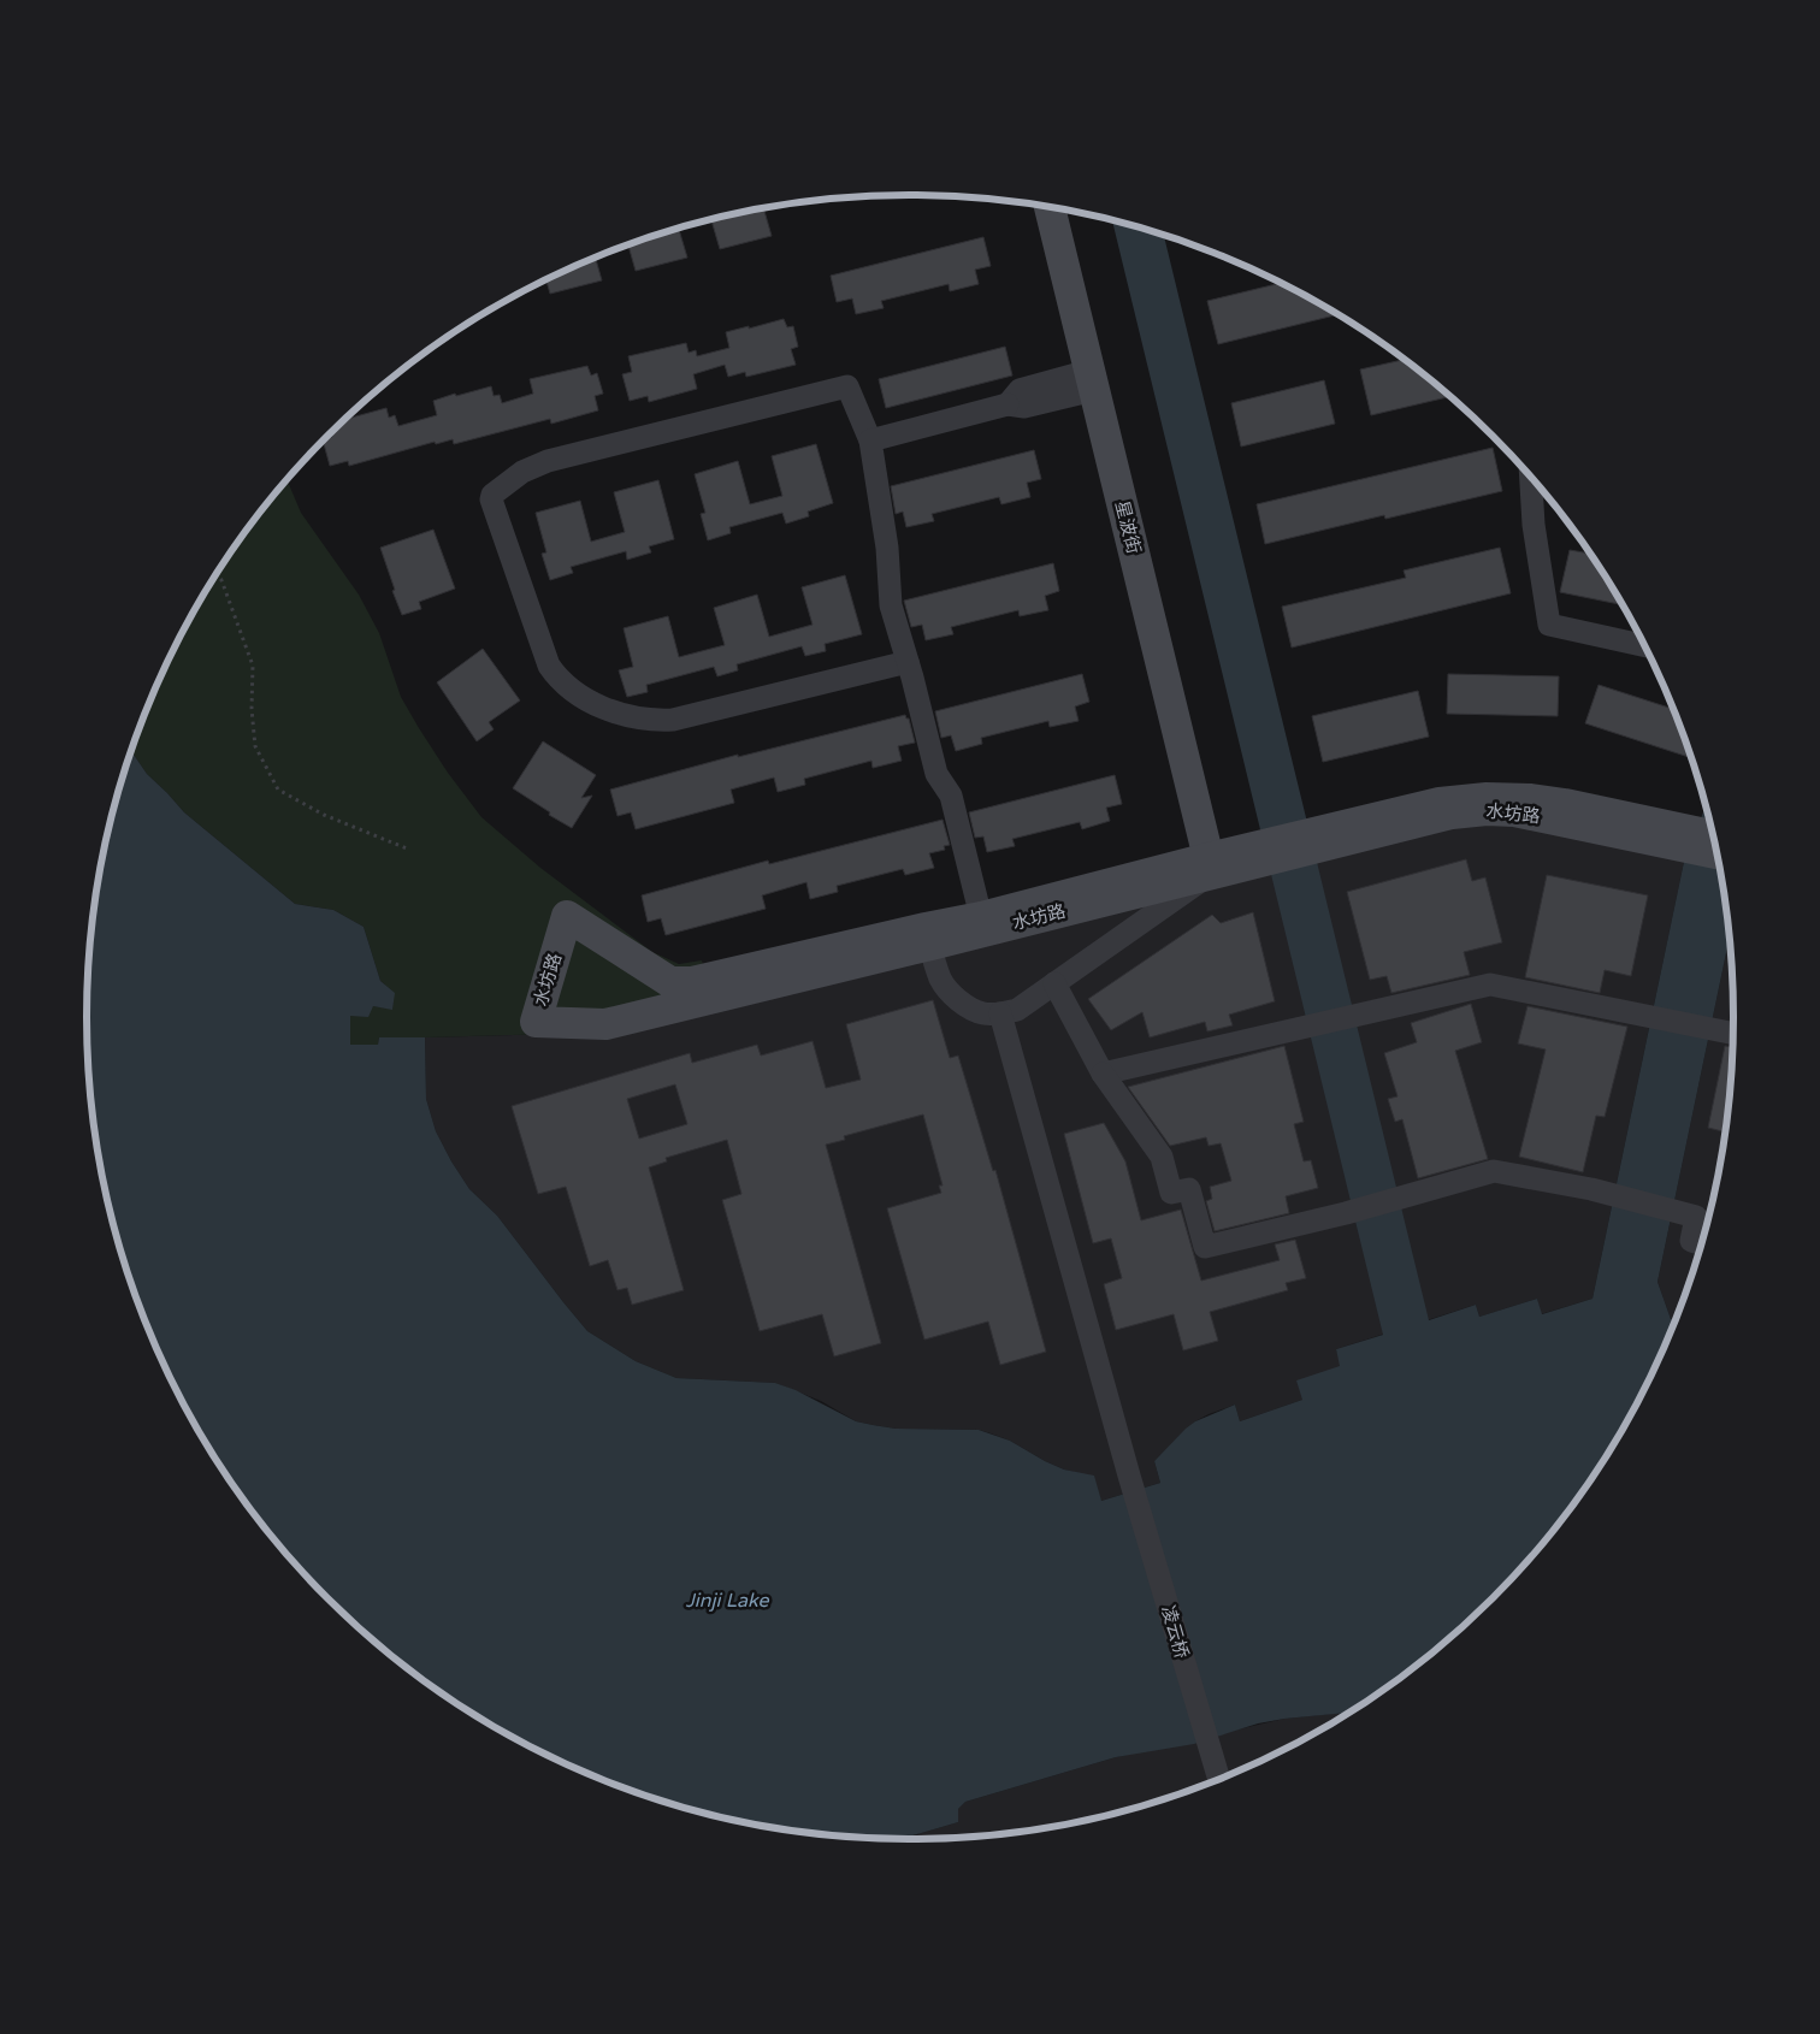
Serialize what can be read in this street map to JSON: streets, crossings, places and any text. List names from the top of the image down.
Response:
{
  "streets": {
    "street": ["星波街", "水坊路", "凌云桥"]
  },
  "crossings": [
    ["星波街", "水坊路"]
  ],
  "water": ["Jinji Lake"]
}
